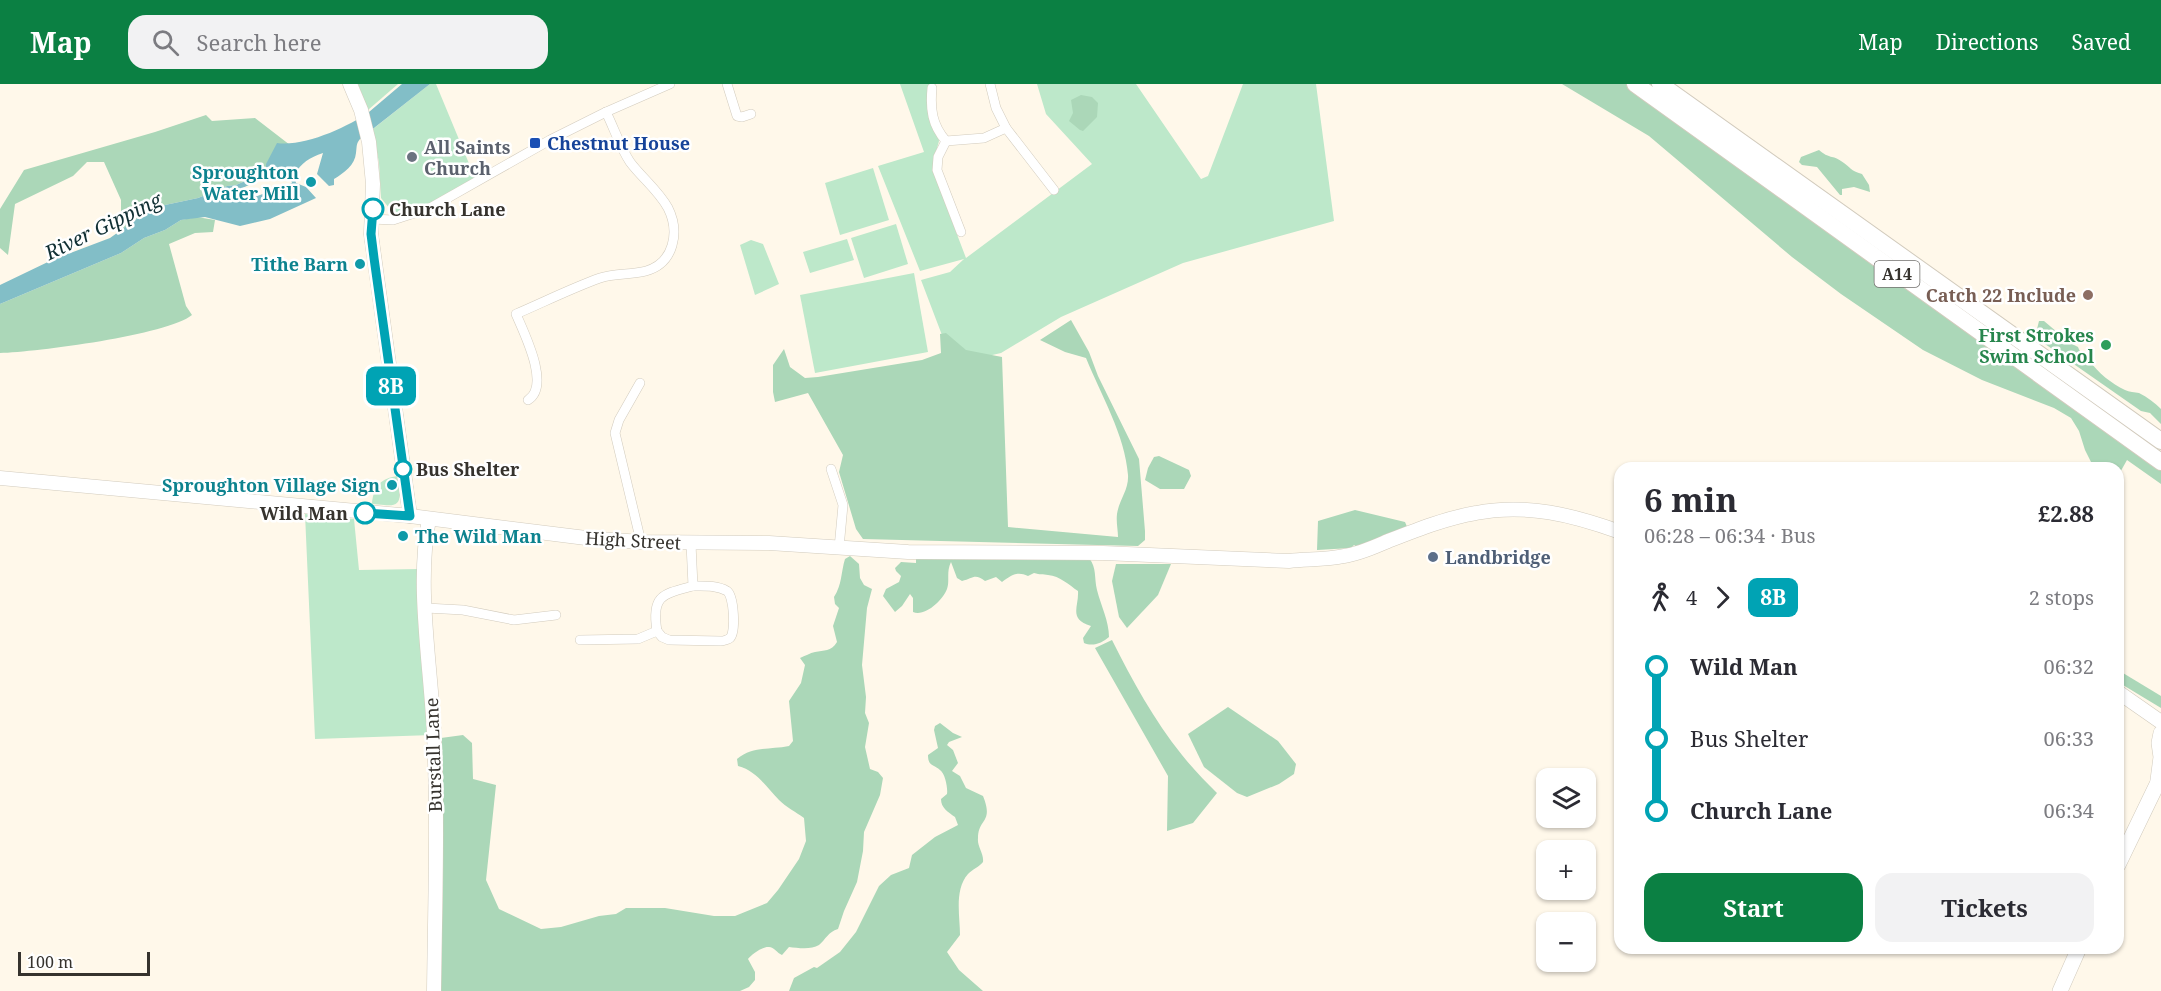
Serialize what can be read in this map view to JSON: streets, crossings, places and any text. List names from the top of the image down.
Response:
{
  "streets": {
    "highway": ["A14"],
    "main road": ["High Street", "Burstall Lane"]
  },
  "crossings": [
    ["High Street", "Burstall Lane"]
  ],
  "water": ["River Gipping"],
  "places": {
    "transit": ["Chestnut House"],
    "other": [
      "All Saints Church",
      "Sproughton Water Mill",
      "Church Lane",
      "Tithe Barn",
      "Catch 22 Include",
      "First Strokes Swim School",
      "Bus Shelter",
      "Sproughton Village Sign",
      "Wild Man",
      "The Wild Man",
      "Landbridge"
    ]
  },
  "lines": ["bus line 8B"],
  "scale_bar": "100 m",
  "page": {
    "header": "Map",
    "search": "Search here",
    "nav": ["Map", "Directions", "Saved"],
    "on_map": "8B",
    "heading": ["6 min", "06:28 – 06:34 · Bus", "£2.88"],
    "legs": ["4", "8B", "2 stops"],
    "list": [
      {
        "name": "Wild Man",
        "value": "06:32"
      },
      {
        "name": "Bus Shelter",
        "value": "06:33"
      },
      {
        "name": "Church Lane",
        "value": "06:34"
      }
    ],
    "map_buttons": ["+", "−"],
    "buttons": ["Start", "Tickets"],
    "scale": "100 m"
  }
}
